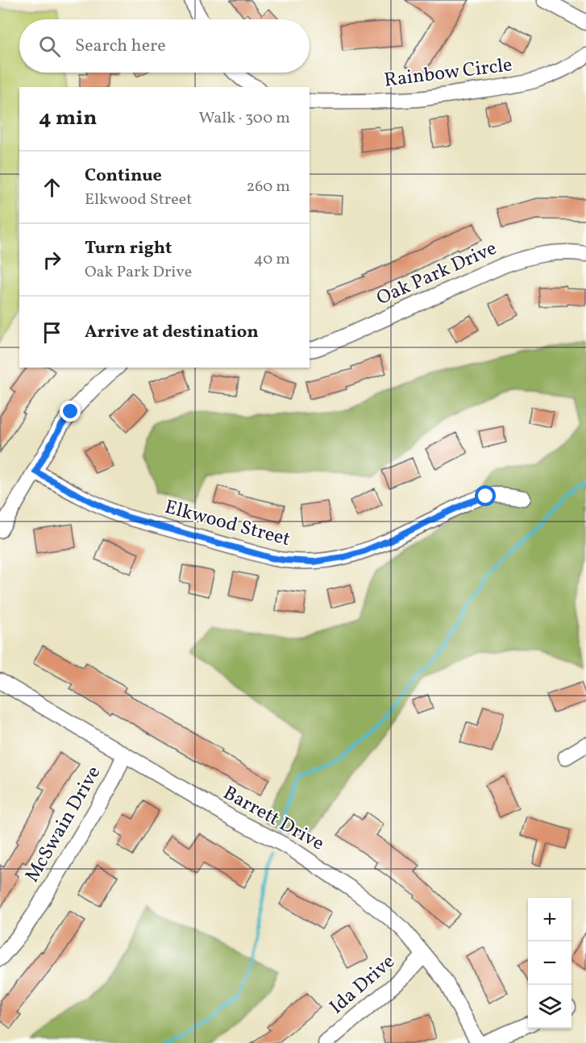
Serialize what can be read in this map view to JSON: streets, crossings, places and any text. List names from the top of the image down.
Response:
{
  "streets": {
    "street": [
      "Rainbow Circle",
      "Oak Park Drive",
      "Elkwood Street",
      "Barrett Drive",
      "McSwain Drive",
      "Ida Drive"
    ]
  },
  "crossings": [
    ["Barrett Drive", "McSwain Drive"],
    ["Barrett Drive", "Ida Drive"]
  ],
  "page": {
    "search": "Search here",
    "heading": ["4 min", "Walk · 300 m"],
    "list": [
      ["Continue", "Elkwood Street", "260 m"],
      ["Turn right", "Oak Park Drive", "40 m"],
      "Arrive at destination"
    ],
    "map_buttons": ["+", "−"]
  }
}
